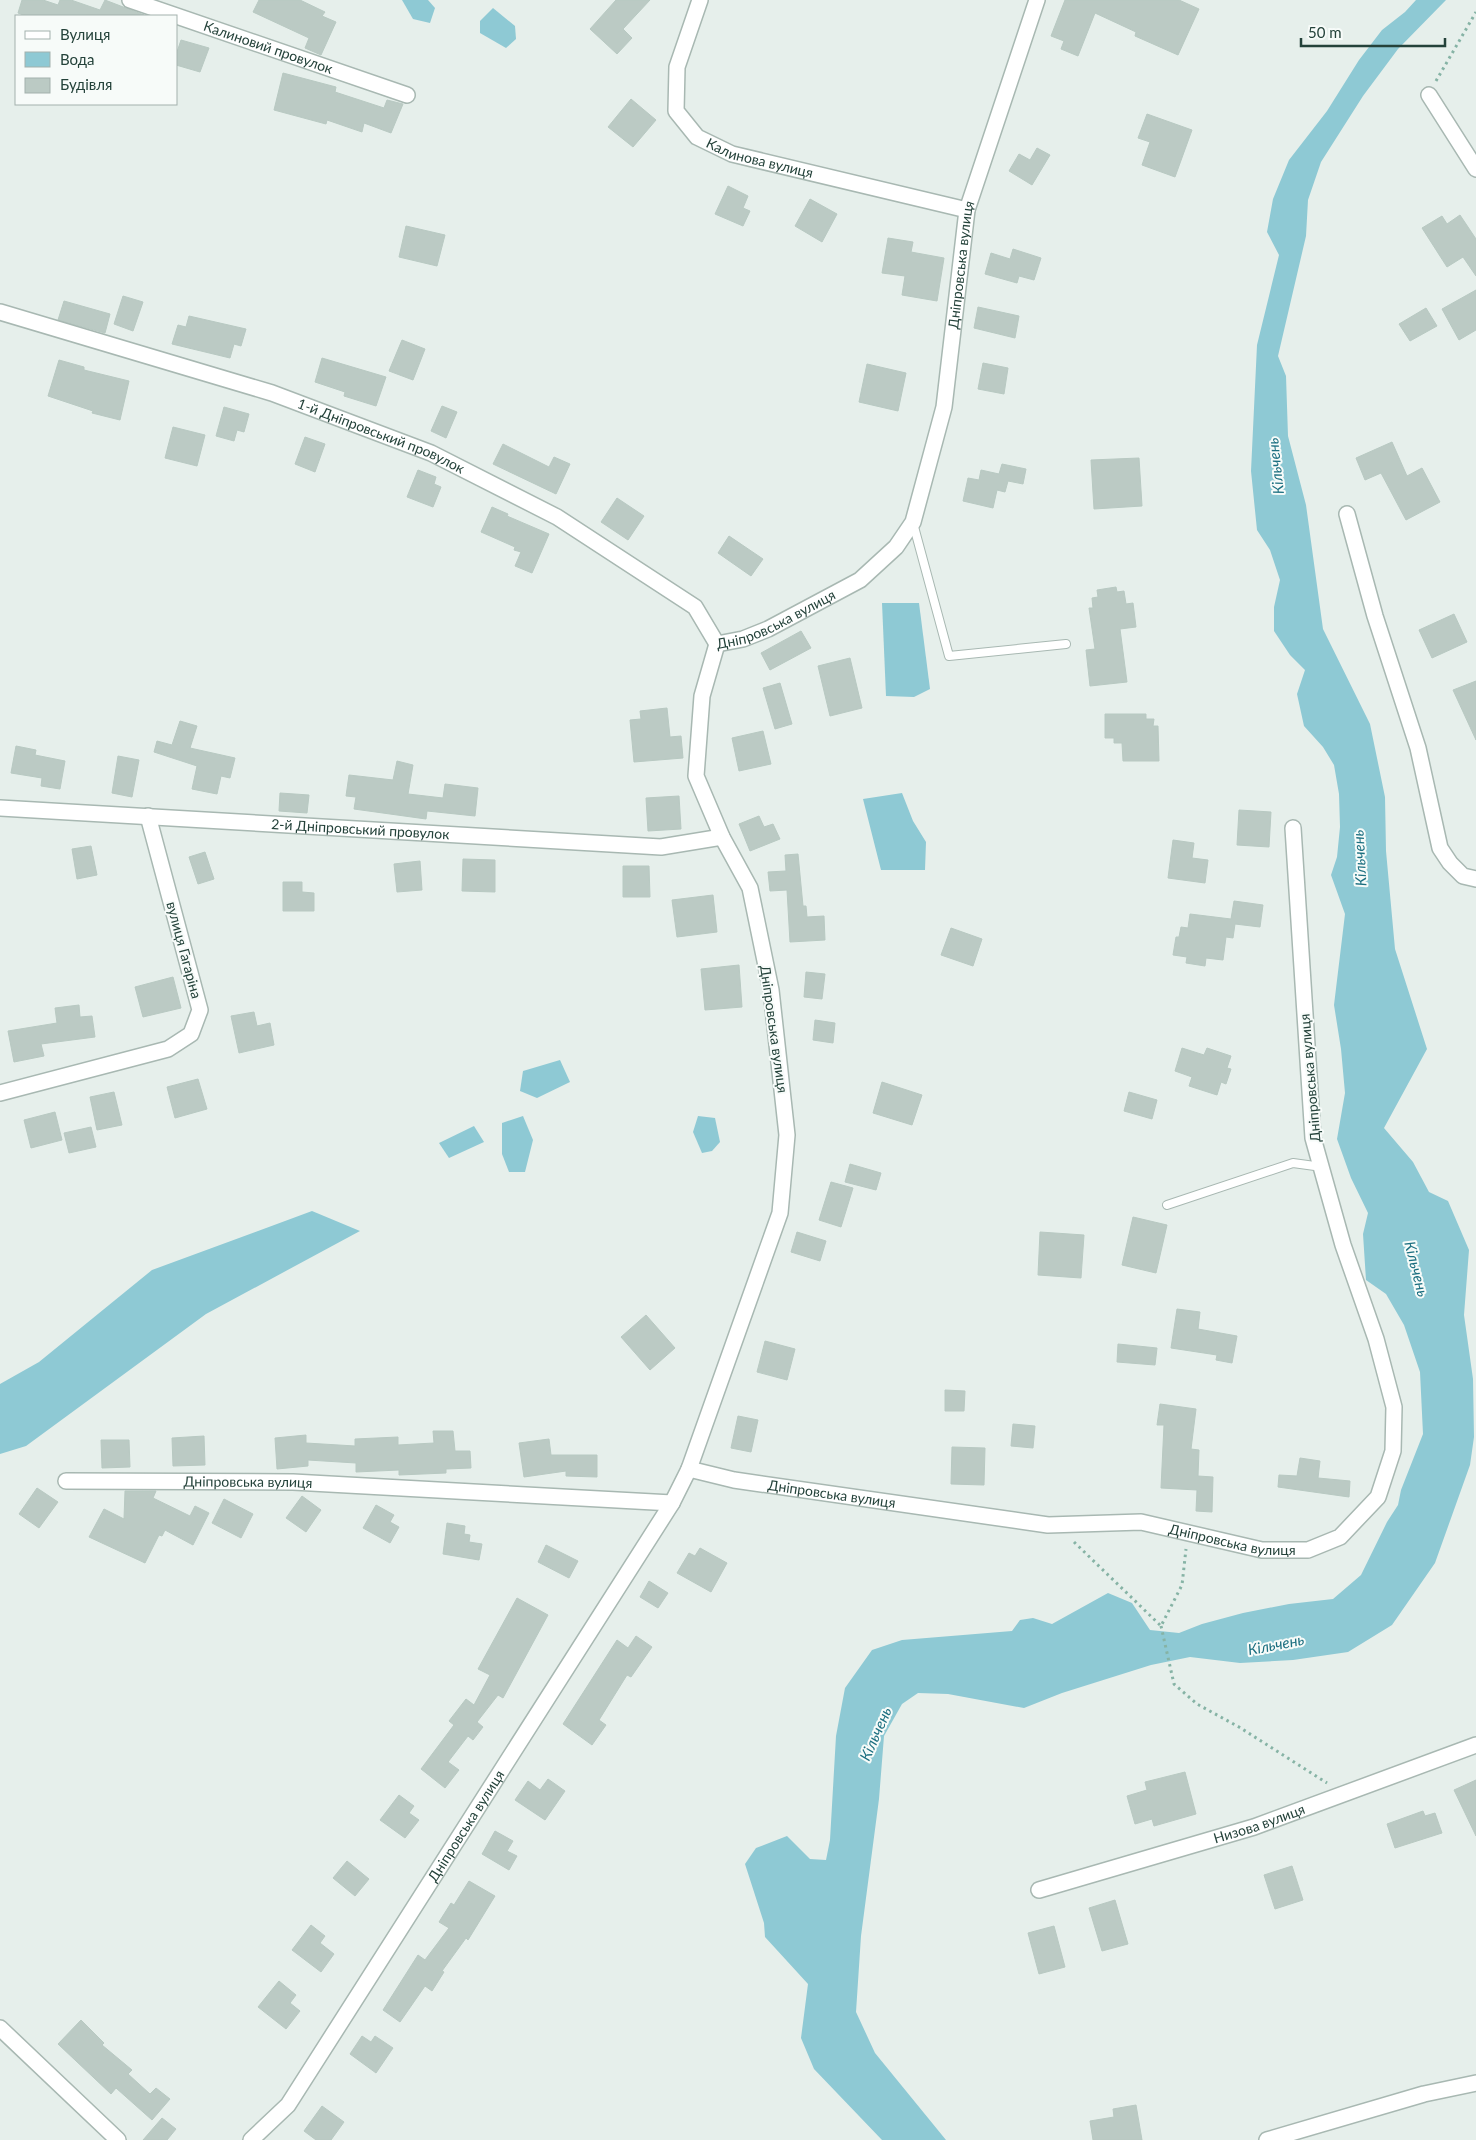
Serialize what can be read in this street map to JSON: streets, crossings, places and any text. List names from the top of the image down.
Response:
{
  "streets": {
    "street": [
      "Калиновий провулок",
      "Калинова вулиця",
      "Дніпровська вулиця",
      "1-й Дніпровський провулок",
      "2-й Дніпровський провулок",
      "вулиця Гагаріна",
      "Низова вулиця"
    ]
  },
  "crossings": [
    ["Калинова вулиця", "Дніпровська вулиця"],
    ["Дніпровська вулиця", "1-й Дніпровський провулок"],
    ["Дніпровська вулиця", "2-й Дніпровський провулок"],
    ["2-й Дніпровський провулок", "вулиця Гагаріна"]
  ],
  "water": ["Кільчень"],
  "legend": ["Вулиця", "Вода", "Будівля"],
  "scale_bar": "50 m"
}
